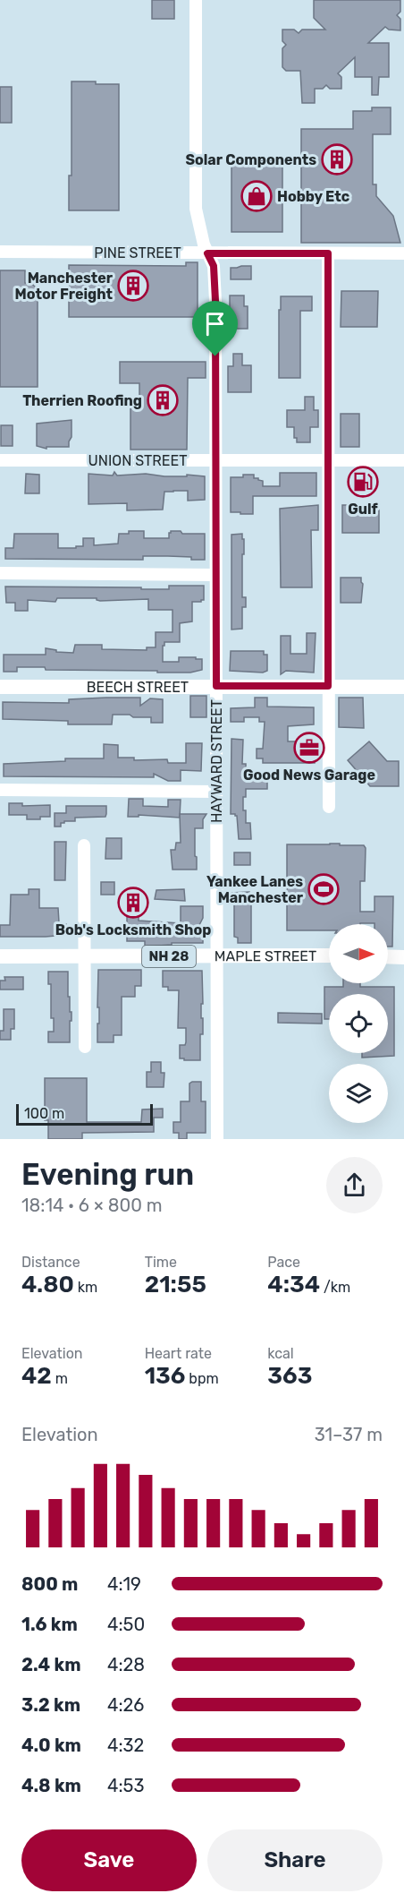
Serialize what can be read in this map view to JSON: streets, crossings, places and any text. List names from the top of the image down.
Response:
{
  "streets": {
    "main road": ["BEECH STREET", "NH 28", "MAPLE STREET"],
    "street": ["PINE STREET", "UNION STREET", "HAYWARD STREET"]
  },
  "crossings": [
    ["PINE STREET", "HAYWARD STREET"],
    ["UNION STREET", "HAYWARD STREET"],
    ["BEECH STREET", "HAYWARD STREET"],
    ["HAYWARD STREET", "MAPLE STREET"]
  ],
  "places": {
    "building": [
      "Solar Components",
      "Manchester Motor Freight",
      "Therrien Roofing",
      "Bob's Locksmith Shop"
    ],
    "shop": ["Hobby Etc"],
    "fuel station": ["Gulf"],
    "office": ["Good News Garage"],
    "sports": ["Yankee Lanes Manchester"]
  },
  "scale_bar": "100 m",
  "north": "right",
  "page": {
    "scale": "100 m",
    "heading": ["Evening run", "18:14 · 6 × 800 m"],
    "stats": [
      ["Distance", "4.80 km"],
      ["Time", "21:55"],
      ["Pace", "4:34 /km"],
      ["Elevation", "42 m"],
      ["Heart rate", "136 bpm"],
      ["kcal", "363"]
    ],
    "chart": ["Elevation", "31–37 m"],
    "list": [
      {
        "name": "800 m",
        "note": "4:19"
      },
      {
        "name": "1.6 km",
        "note": "4:50"
      },
      {
        "name": "2.4 km",
        "note": "4:28"
      },
      {
        "name": "3.2 km",
        "note": "4:26"
      },
      {
        "name": "4.0 km",
        "note": "4:32"
      },
      {
        "name": "4.8 km",
        "note": "4:53"
      }
    ],
    "buttons": ["Save", "Share"]
  }
}
